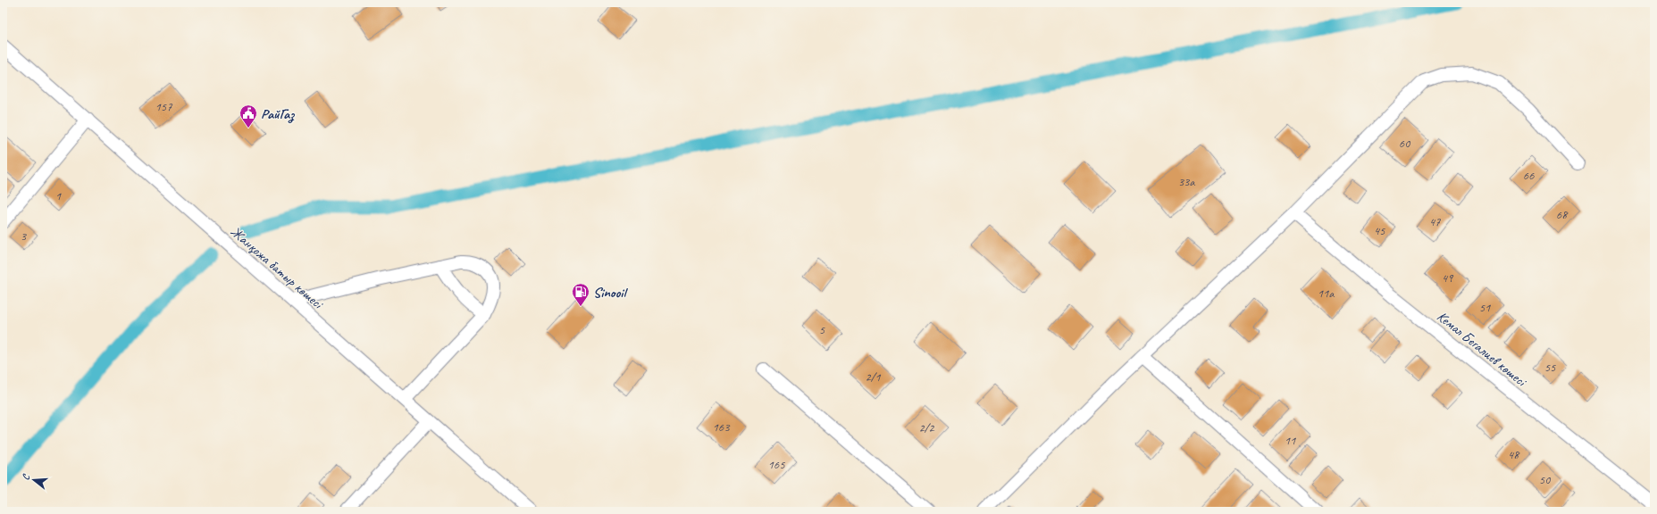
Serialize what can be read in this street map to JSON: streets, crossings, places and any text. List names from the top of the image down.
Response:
{
  "streets": {
    "street": ["Жанқожа батыр көшесі", "Кемал Бегалиев көшесі"]
  },
  "places": {
    "public building": ["РайГаз"],
    "fuel station": ["Sinooil"]
  },
  "house_numbers": [
    "157",
    "60",
    "66",
    "33а",
    "1",
    "68",
    "47",
    "45",
    "3",
    "49",
    "11а",
    "51",
    "5",
    "55",
    "2/1",
    "163",
    "2/2",
    "11",
    "48",
    "165",
    "50"
  ],
  "north": "left"
}
